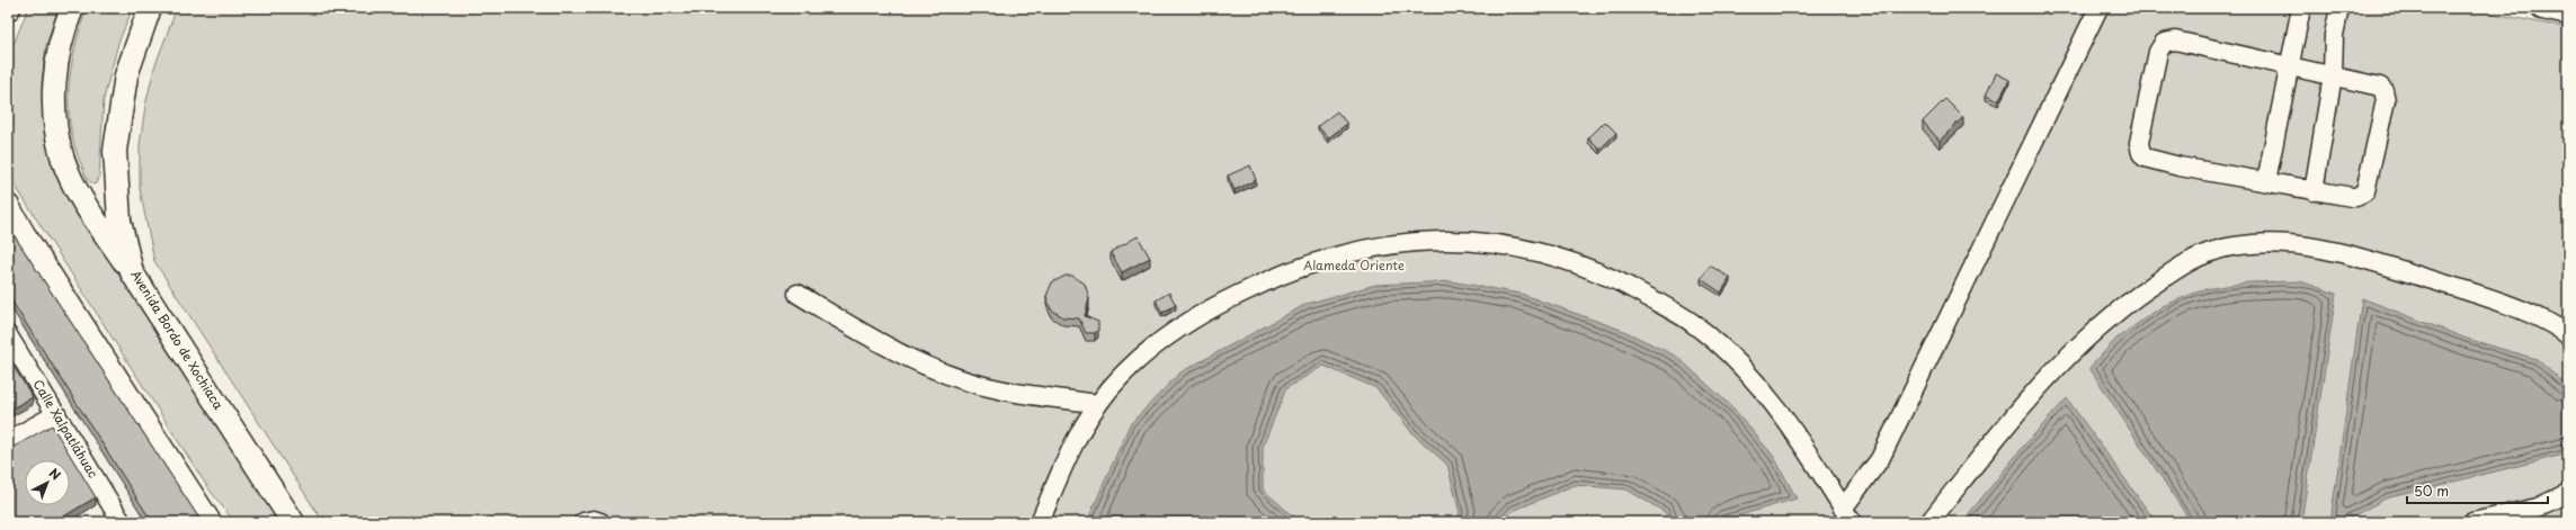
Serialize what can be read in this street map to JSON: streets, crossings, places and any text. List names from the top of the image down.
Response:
{
  "streets": {
    "main road": ["Avenida Bordo de Xochiaca"],
    "street": ["Calle Xalpatláhuac"]
  },
  "parks": ["Alameda Oriente"],
  "scale_bar": "50 m",
  "north": "top right"
}
